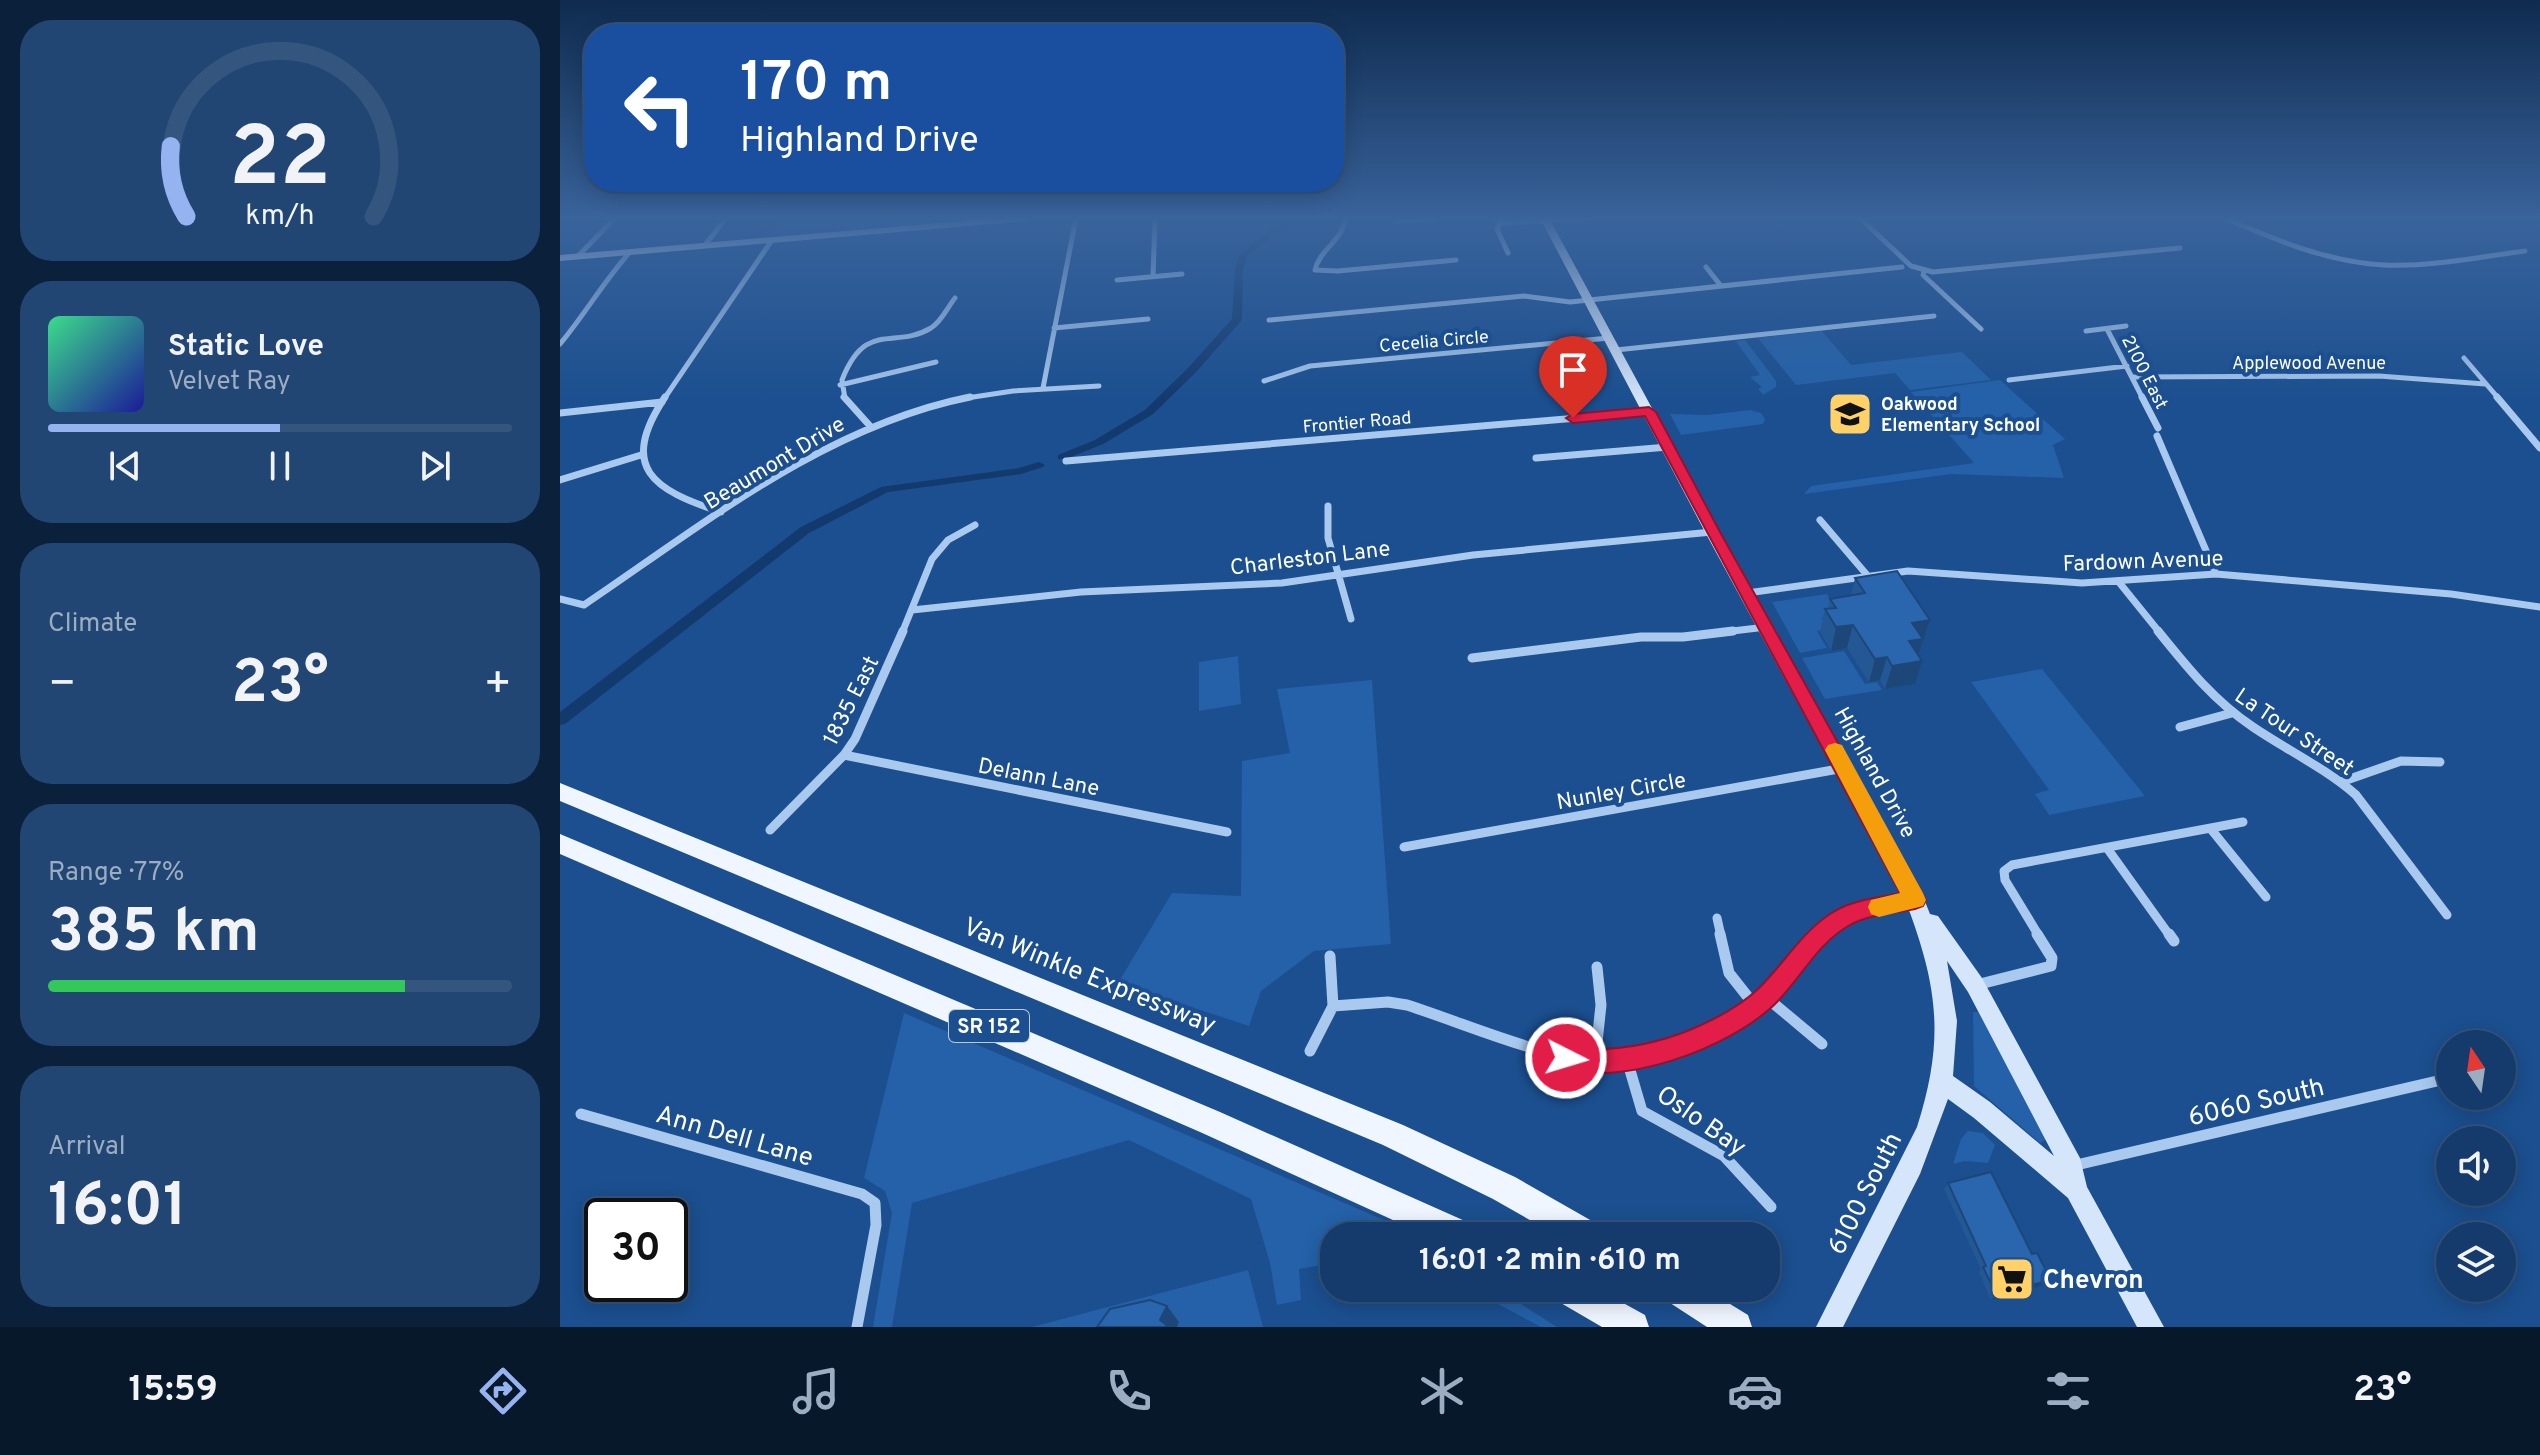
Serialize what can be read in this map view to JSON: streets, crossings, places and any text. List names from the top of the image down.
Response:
{
  "streets": {
    "main road": [
      "Highland Drive",
      "Van Winkle Expressway",
      "SR 152",
      "6100 South"
    ],
    "street": [
      "Cecelia Circle",
      "Applewood Avenue",
      "2100 East",
      "Frontier Road",
      "Beaumont Drive",
      "Charleston Lane",
      "Fardown Avenue",
      "1835 East",
      "La Tour Street",
      "Delann Lane",
      "Nunley Circle",
      "6060 South",
      "Oslo Bay",
      "Ann Dell Lane"
    ]
  },
  "crossings": [
    ["Cecelia Circle", "Highland Drive"],
    ["Applewood Avenue", "2100 East"],
    ["2100 East", "Fardown Avenue"],
    ["Frontier Road", "Highland Drive"],
    ["Charleston Lane", "1835 East"],
    ["Charleston Lane", "Highland Drive"],
    ["Fardown Avenue", "La Tour Street"],
    ["Fardown Avenue", "Highland Drive"],
    ["1835 East", "Delann Lane"],
    ["Highland Drive", "Nunley Circle"],
    ["Highland Drive", "6100 South"]
  ],
  "places": {
    "school or university": ["Oakwood Elementary School"],
    "supermarket": ["Chevron"]
  },
  "north": "top",
  "page": {
    "turn": ["170 m", "Highland Drive"],
    "song": ["Static Love", "Velvet Ray"],
    "tile": [
      "Climate",
      ["Range · 77%", "385 km"],
      ["Arrival", "16:01"]
    ],
    "heat": ["−", "23°", "+"],
    "limit": "30",
    "trip": "16:01 · 2 min · 610 m",
    "tabs": ["15:59", "23°"],
    "gauge": ["22", "km/h"]
  }
}
